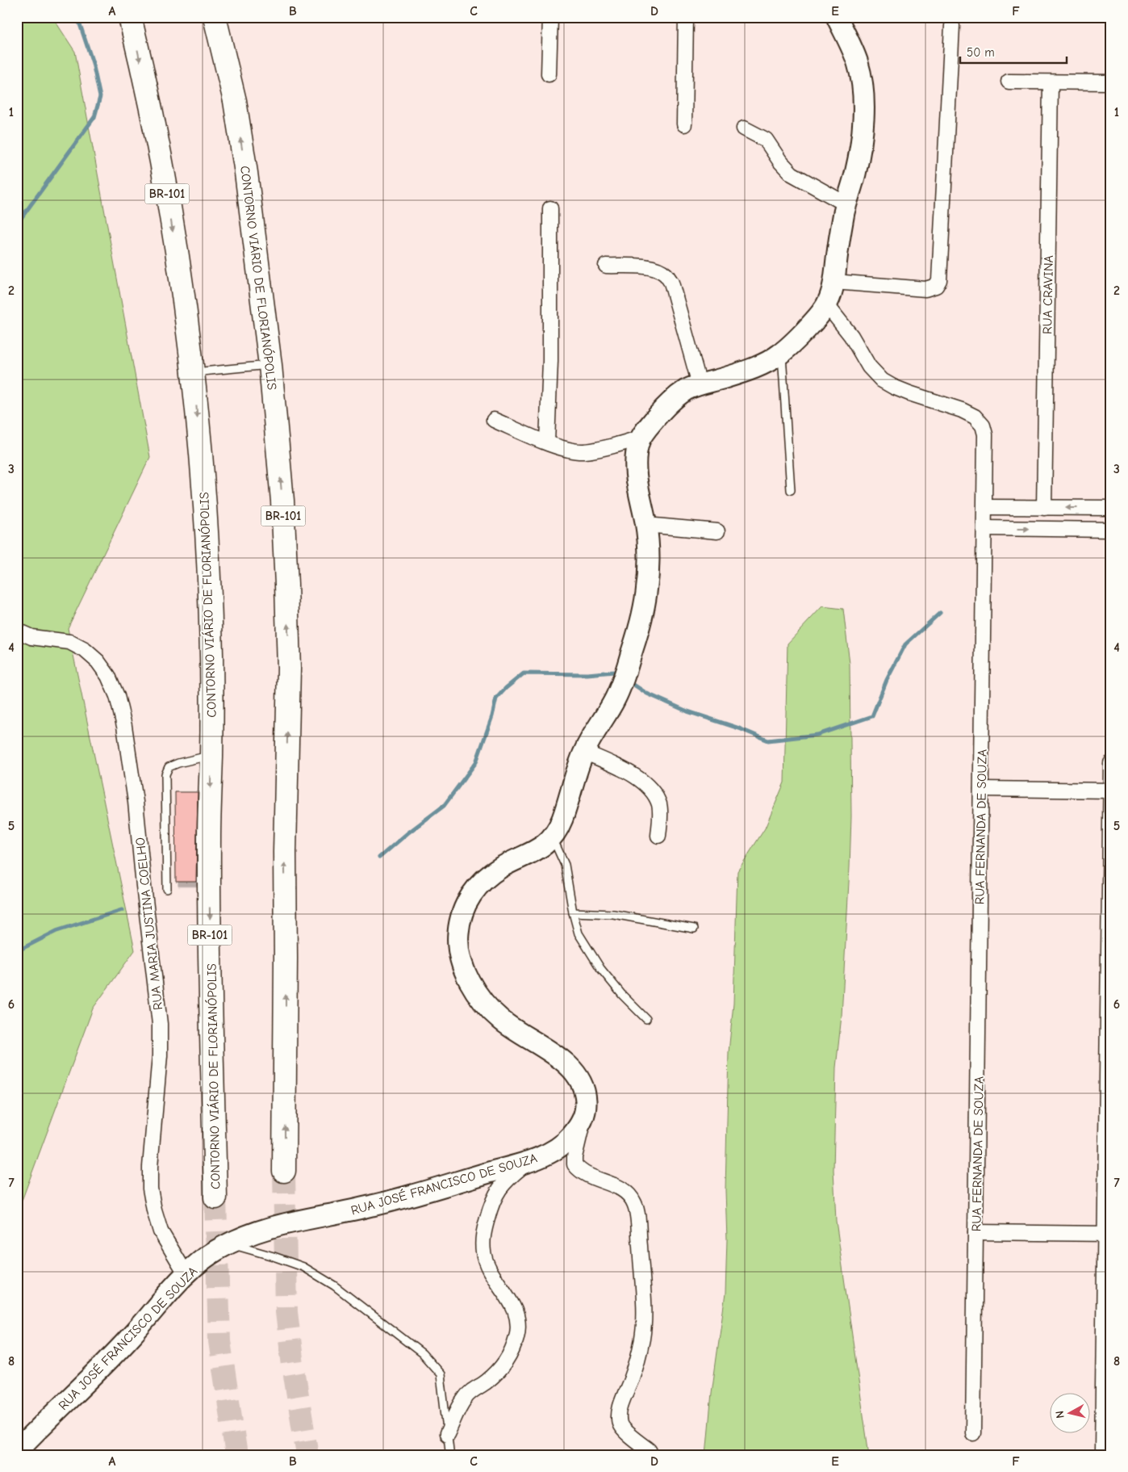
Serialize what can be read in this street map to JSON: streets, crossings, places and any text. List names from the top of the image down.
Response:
{
  "streets": {
    "highway": ["BR-101", "CONTORNO VIÁRIO DE FLORIANÓPOLIS"],
    "street": [
      "RUA CRAVINA",
      "RUA FERNANDA DE SOUZA",
      "RUA MARIA JUSTINA COELHO",
      "RUA JOSÉ FRANCISCO DE SOUZA"
    ]
  },
  "crossings": [
    ["RUA MARIA JUSTINA COELHO", "RUA JOSÉ FRANCISCO DE SOUZA"]
  ],
  "scale_bar": "50 m",
  "north": "left",
  "grid": {
    "columns": [
      "A",
      "B",
      "C",
      "D",
      "E",
      "F"
    ],
    "rows": [
      "1",
      "2",
      "3",
      "4",
      "5",
      "6",
      "7",
      "8"
    ]
  }
}
